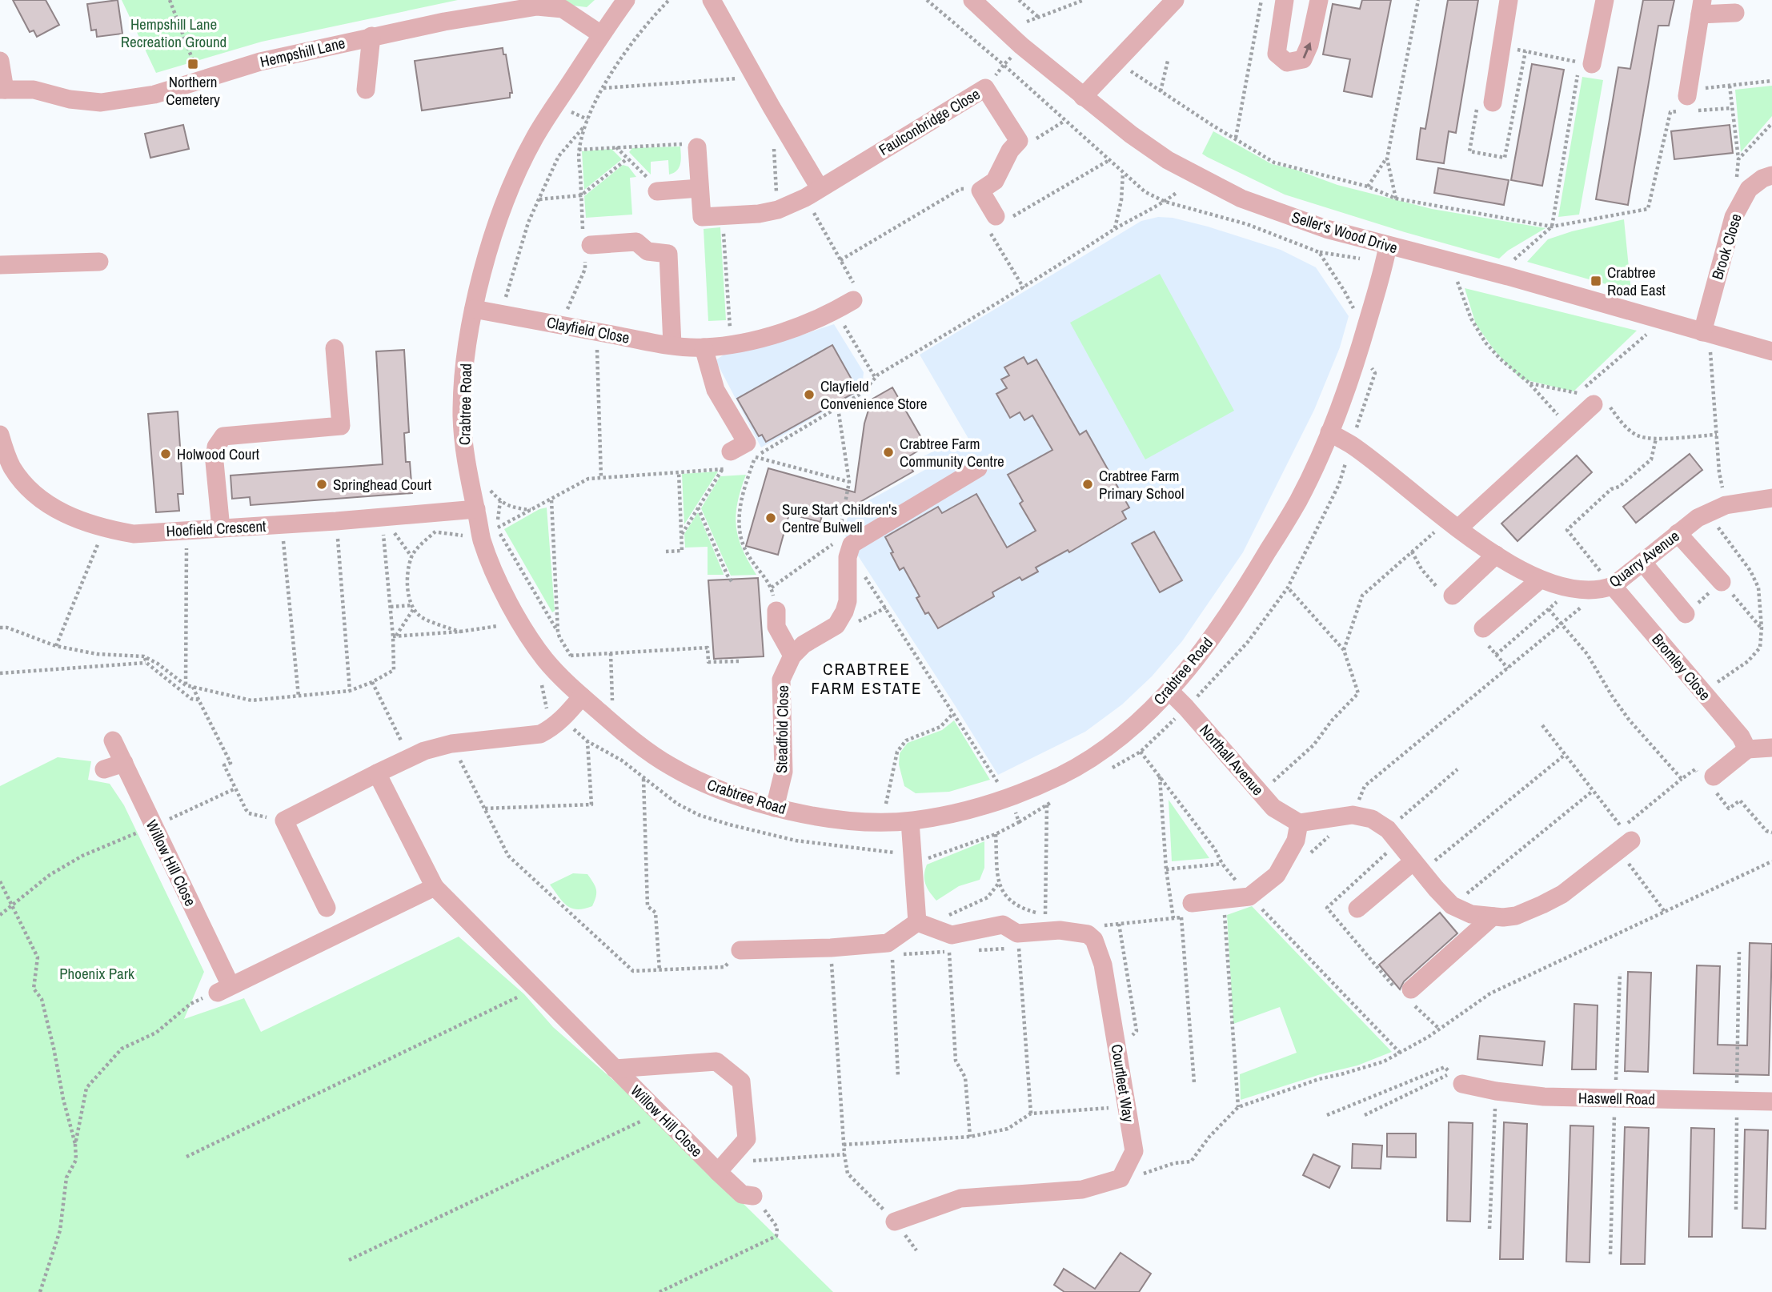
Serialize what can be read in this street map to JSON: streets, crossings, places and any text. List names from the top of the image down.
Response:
{
  "streets": {
    "street": [
      "Hempshill Lane",
      "Faulconbridge Close",
      "Seller's Wood Drive",
      "Brook Close",
      "Clayfield Close",
      "Crabtree Road",
      "Hoefield Crescent",
      "Quarry Avenue",
      "Bromley Close",
      "Steadfold Close",
      "Northall Avenue",
      "Willow Hill Close",
      "Courtleet Way",
      "Haswell Road"
    ]
  },
  "crossings": [
    ["Hempshill Lane", "Crabtree Road"],
    ["Seller's Wood Drive", "Brook Close"],
    ["Seller's Wood Drive", "Crabtree Road"],
    ["Clayfield Close", "Crabtree Road"],
    ["Crabtree Road", "Hoefield Crescent"],
    ["Crabtree Road", "Quarry Avenue"],
    ["Crabtree Road", "Steadfold Close"],
    ["Crabtree Road", "Northall Avenue"],
    ["Quarry Avenue", "Bromley Close"]
  ],
  "districts": ["CRABTREE FARM ESTATE"],
  "parks": ["Hempshill Lane Recreation Ground", "Phoenix Park"],
  "places": {
    "transit": ["Northern Cemetery", "Crabtree Road East"],
    "other": [
      "Clayfield Convenience Store",
      "Crabtree Farm Community Centre",
      "Holwood Court",
      "Springhead Court",
      "Crabtree Farm Primary School",
      "Sure Start Children's Centre Bulwell"
    ]
  }
}
